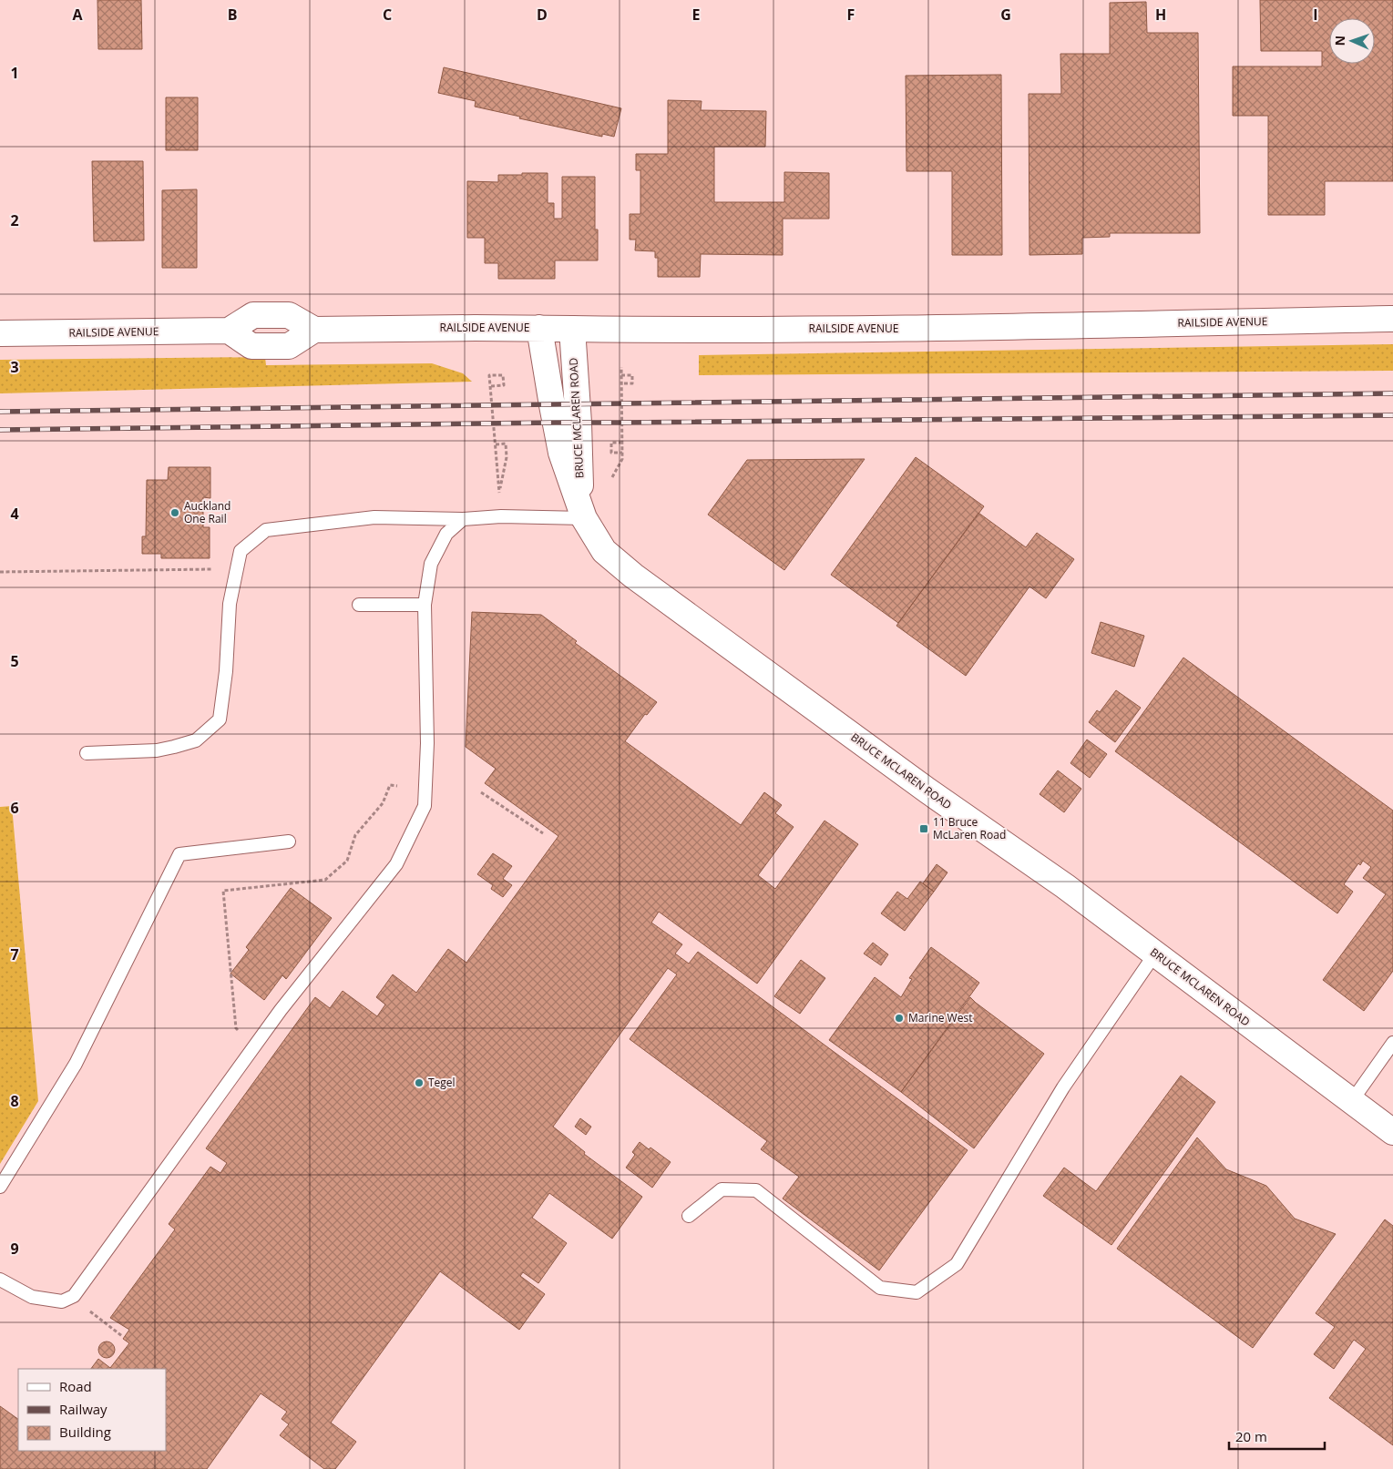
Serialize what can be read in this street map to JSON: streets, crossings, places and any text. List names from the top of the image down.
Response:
{
  "streets": {
    "main road": ["RAILSIDE AVENUE", "BRUCE MCLAREN ROAD"]
  },
  "crossings": [
    ["RAILSIDE AVENUE", "BRUCE MCLAREN ROAD"]
  ],
  "places": {
    "other": ["Auckland One Rail", "Marine West", "Tegel"],
    "transit": ["11 Bruce McLaren Road"]
  },
  "legend": ["Road", "Railway", "Building"],
  "scale_bar": "20 m",
  "north": "left",
  "grid": {
    "columns": [
      "A",
      "B",
      "C",
      "D",
      "E",
      "F",
      "G",
      "H",
      "I"
    ],
    "rows": [
      "1",
      "2",
      "3",
      "4",
      "5",
      "6",
      "7",
      "8",
      "9"
    ]
  }
}
